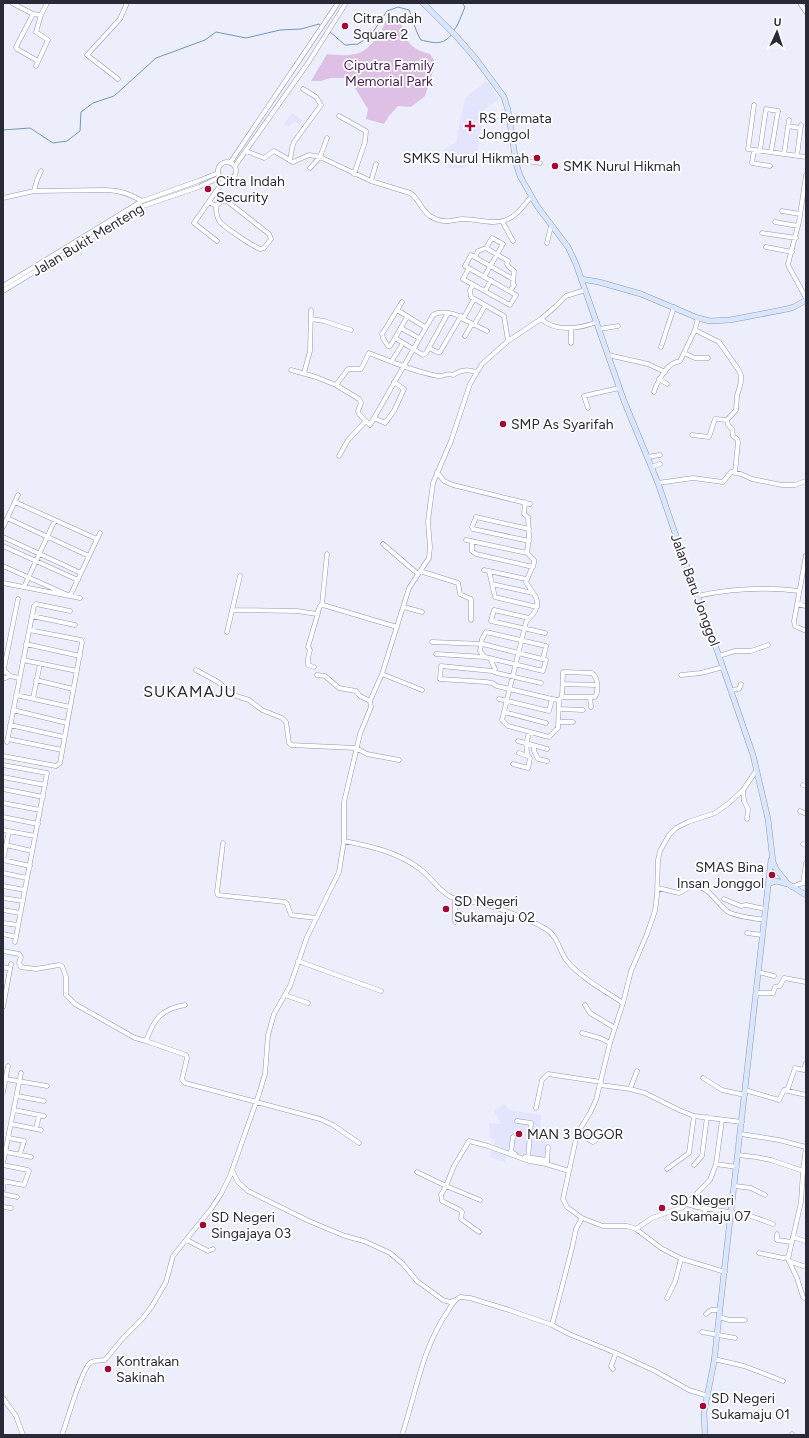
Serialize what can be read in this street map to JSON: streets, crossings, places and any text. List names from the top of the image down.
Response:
{
  "streets": {
    "main road": ["Jalan Baru Jonggol"],
    "street": ["Jalan Bukit Menteng"]
  },
  "districts": ["SUKAMAJU"],
  "parks": ["Ciputra Family Memorial Park"],
  "places": {
    "other": [
      "Citra Indah Square 2",
      "SMKS Nurul Hikmah",
      "SMK Nurul Hikmah",
      "Citra Indah Security",
      "SMP As Syarifah",
      "SMAS Bina Insan Jonggol",
      "SD Negeri Sukamaju 02",
      "MAN 3 BOGOR",
      "SD Negeri Sukamaju 07",
      "SD Negeri Singajaya 03",
      "Kontrakan Sakinah",
      "SD Negeri Sukamaju 01"
    ],
    "health": ["RS Permata Jonggol"]
  },
  "north": "top"
}
